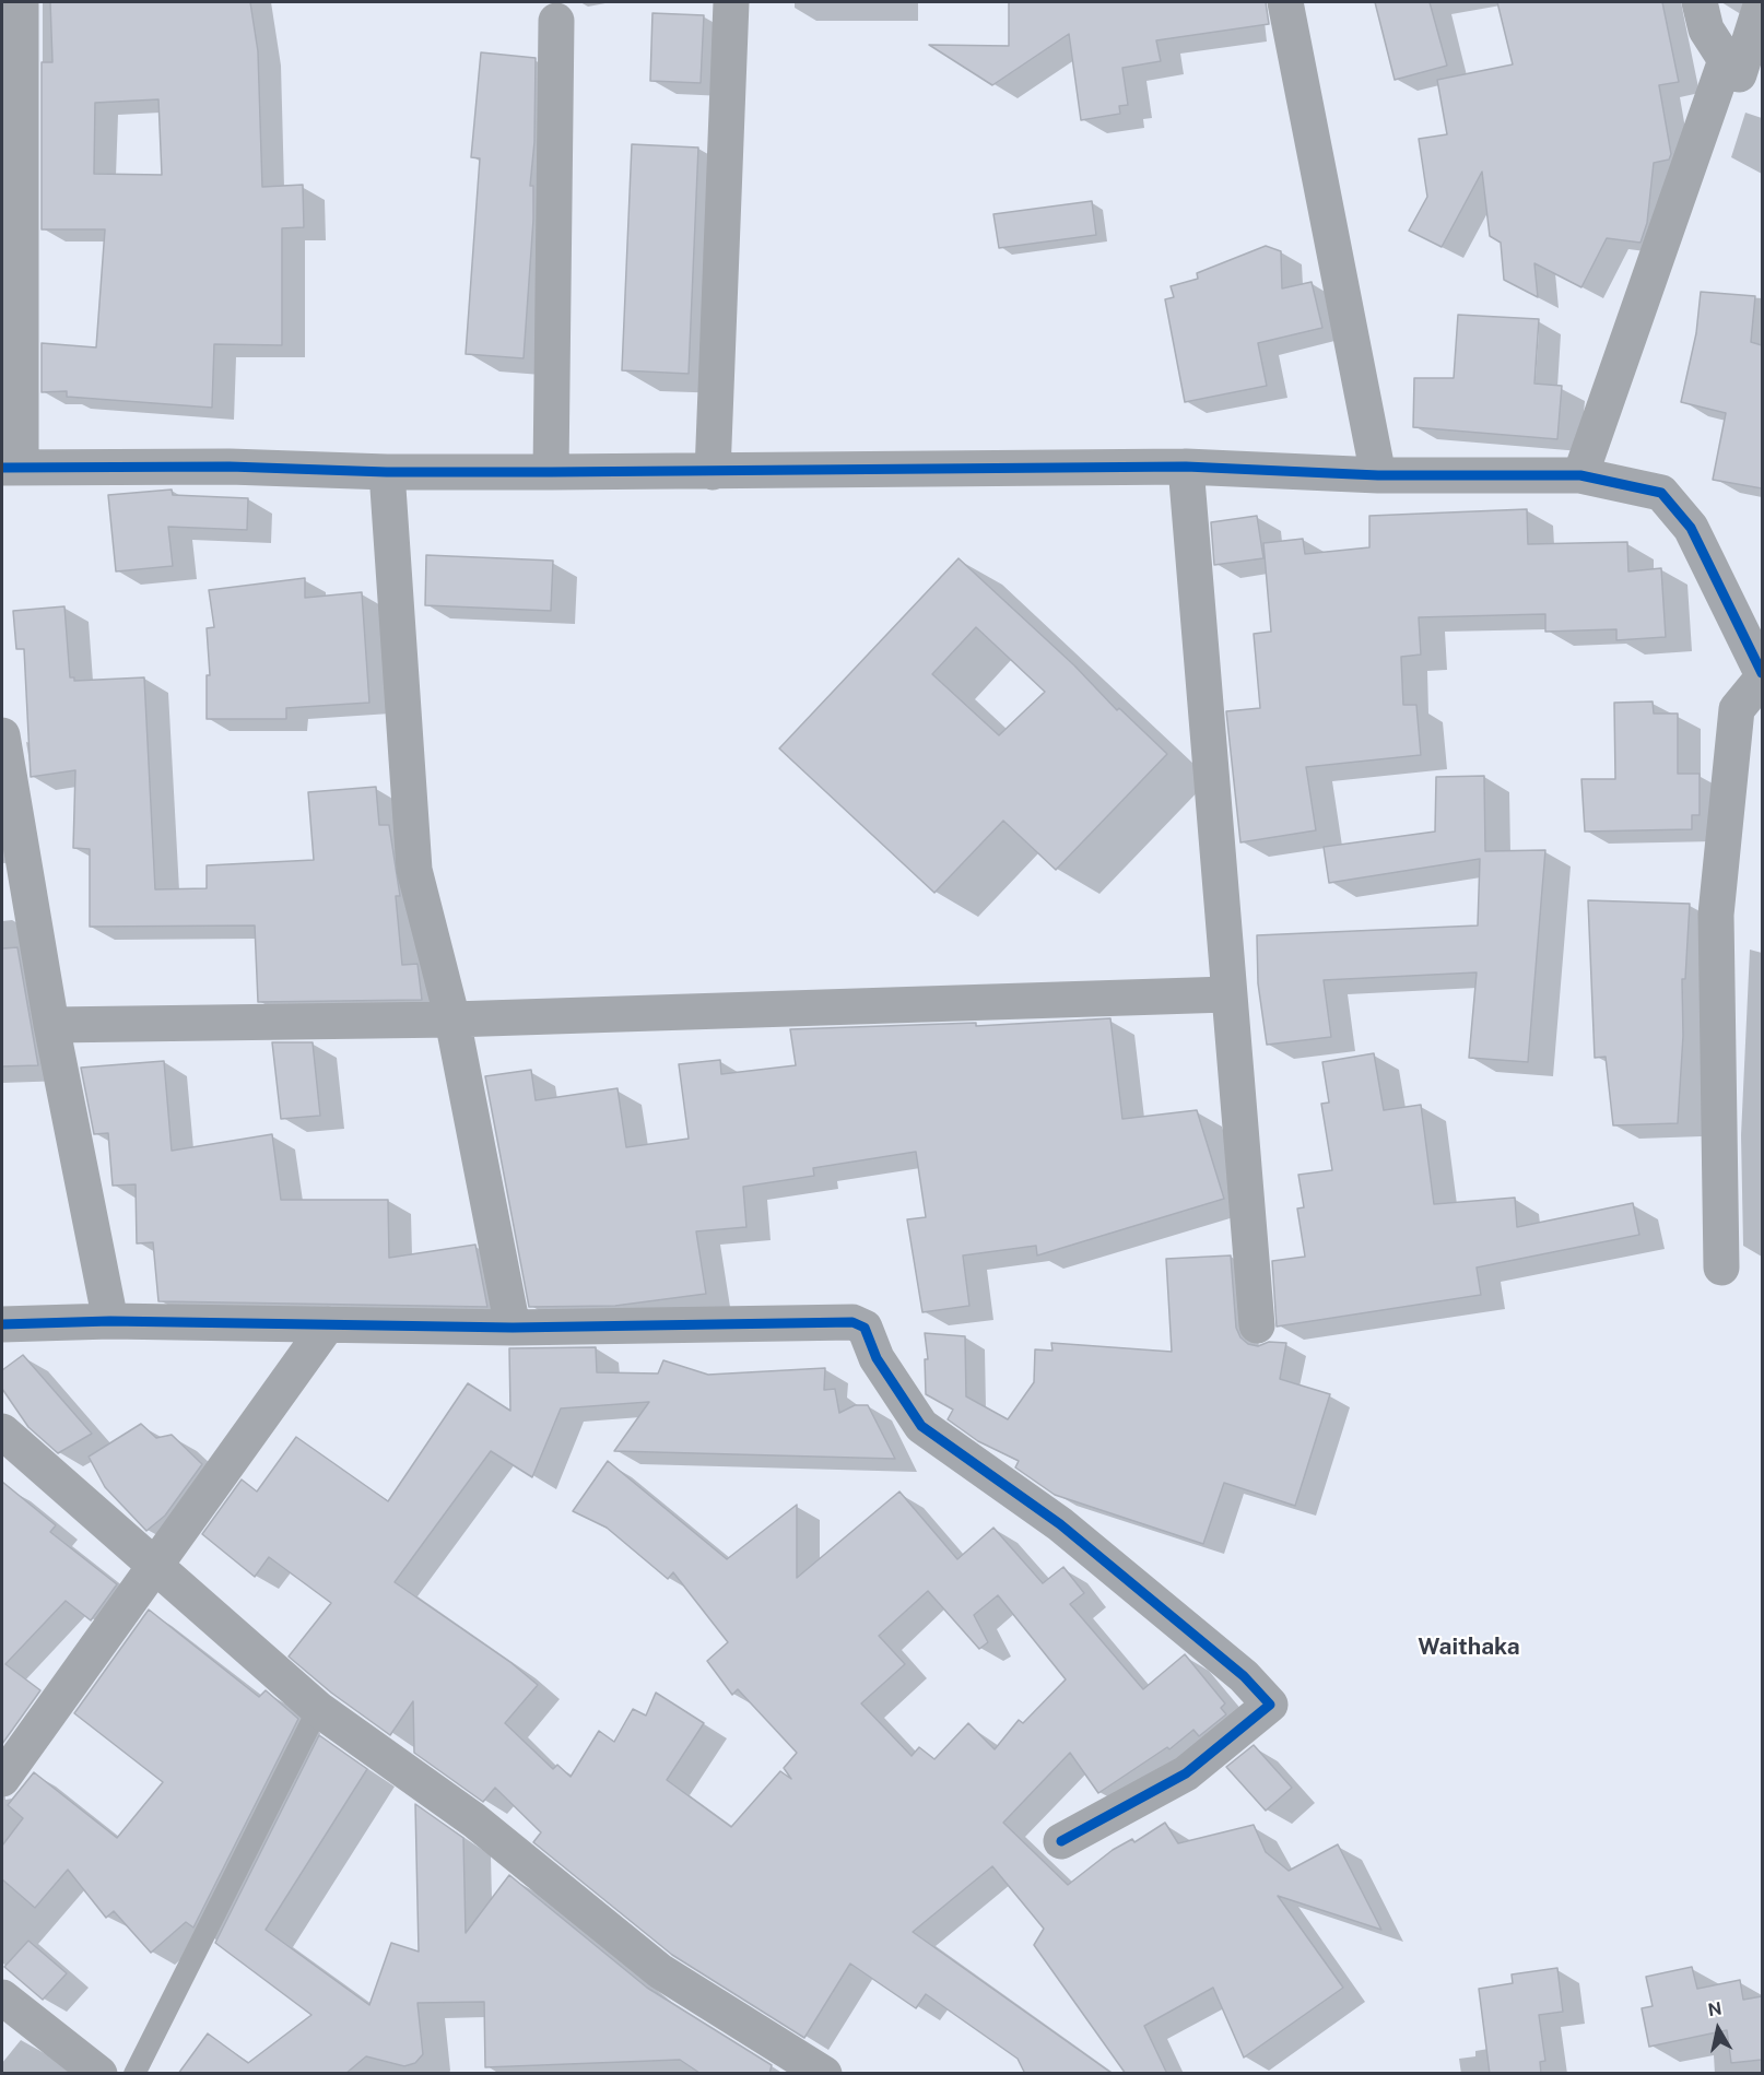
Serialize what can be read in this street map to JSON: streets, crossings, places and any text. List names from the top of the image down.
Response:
{
  "districts": ["Waithaka"],
  "north": "top"
}
